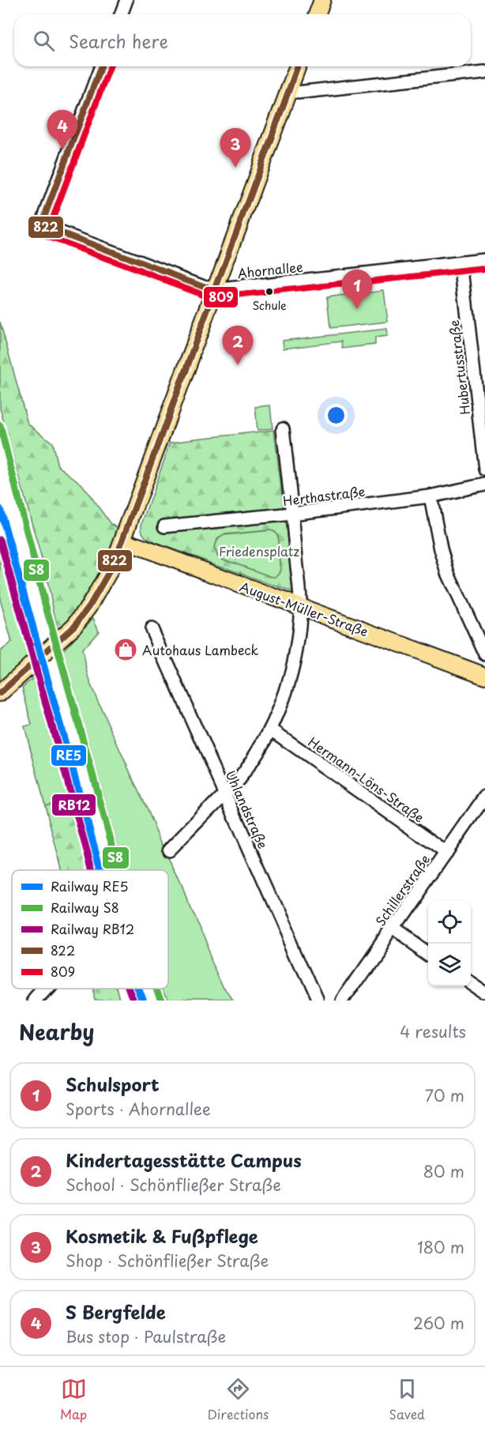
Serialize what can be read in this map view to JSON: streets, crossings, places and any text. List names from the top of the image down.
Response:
{
  "streets": {
    "main road": ["August-Müller-Straße"],
    "street": [
      "Ahornallee",
      "Hubertusstraße",
      "Herthastraße",
      "Hermann-Löns-Straße",
      "Uhlandstraße",
      "Schillerstraße"
    ]
  },
  "crossings": [
    ["Ahornallee", "Hubertusstraße"],
    ["Hermann-Löns-Straße", "Schillerstraße"]
  ],
  "parks": ["Friedensplatz"],
  "places": {
    "other": ["Schule"],
    "shop": ["Autohaus Lambeck"]
  },
  "lines": [
    "transit line 822",
    "transit line 809",
    "rail line S8",
    "rail line RE5",
    "rail line RB12"
  ],
  "legend": [
    "Railway RE5",
    "Railway S8",
    "Railway RB12",
    "822",
    "809"
  ],
  "page": {
    "search": "Search here",
    "pins": [
      "4",
      "3",
      "1",
      "2"
    ],
    "heading": ["Nearby", "4 results"],
    "list": [
      {
        "mark": "1",
        "name": "Schulsport",
        "note": "Sports · Ahornallee",
        "value": "70 m"
      },
      {
        "mark": "2",
        "name": "Kindertagesstätte Campus",
        "note": "School · Schönfließer Straße",
        "value": "80 m"
      },
      {
        "mark": "3",
        "name": "Kosmetik & Fußpflege",
        "note": "Shop · Schönfließer Straße",
        "value": "180 m"
      },
      {
        "mark": "4",
        "name": "S Bergfelde",
        "note": "Bus stop · Paulstraße",
        "value": "260 m"
      }
    ],
    "nav": ["Map", "Directions", "Saved"]
  }
}
